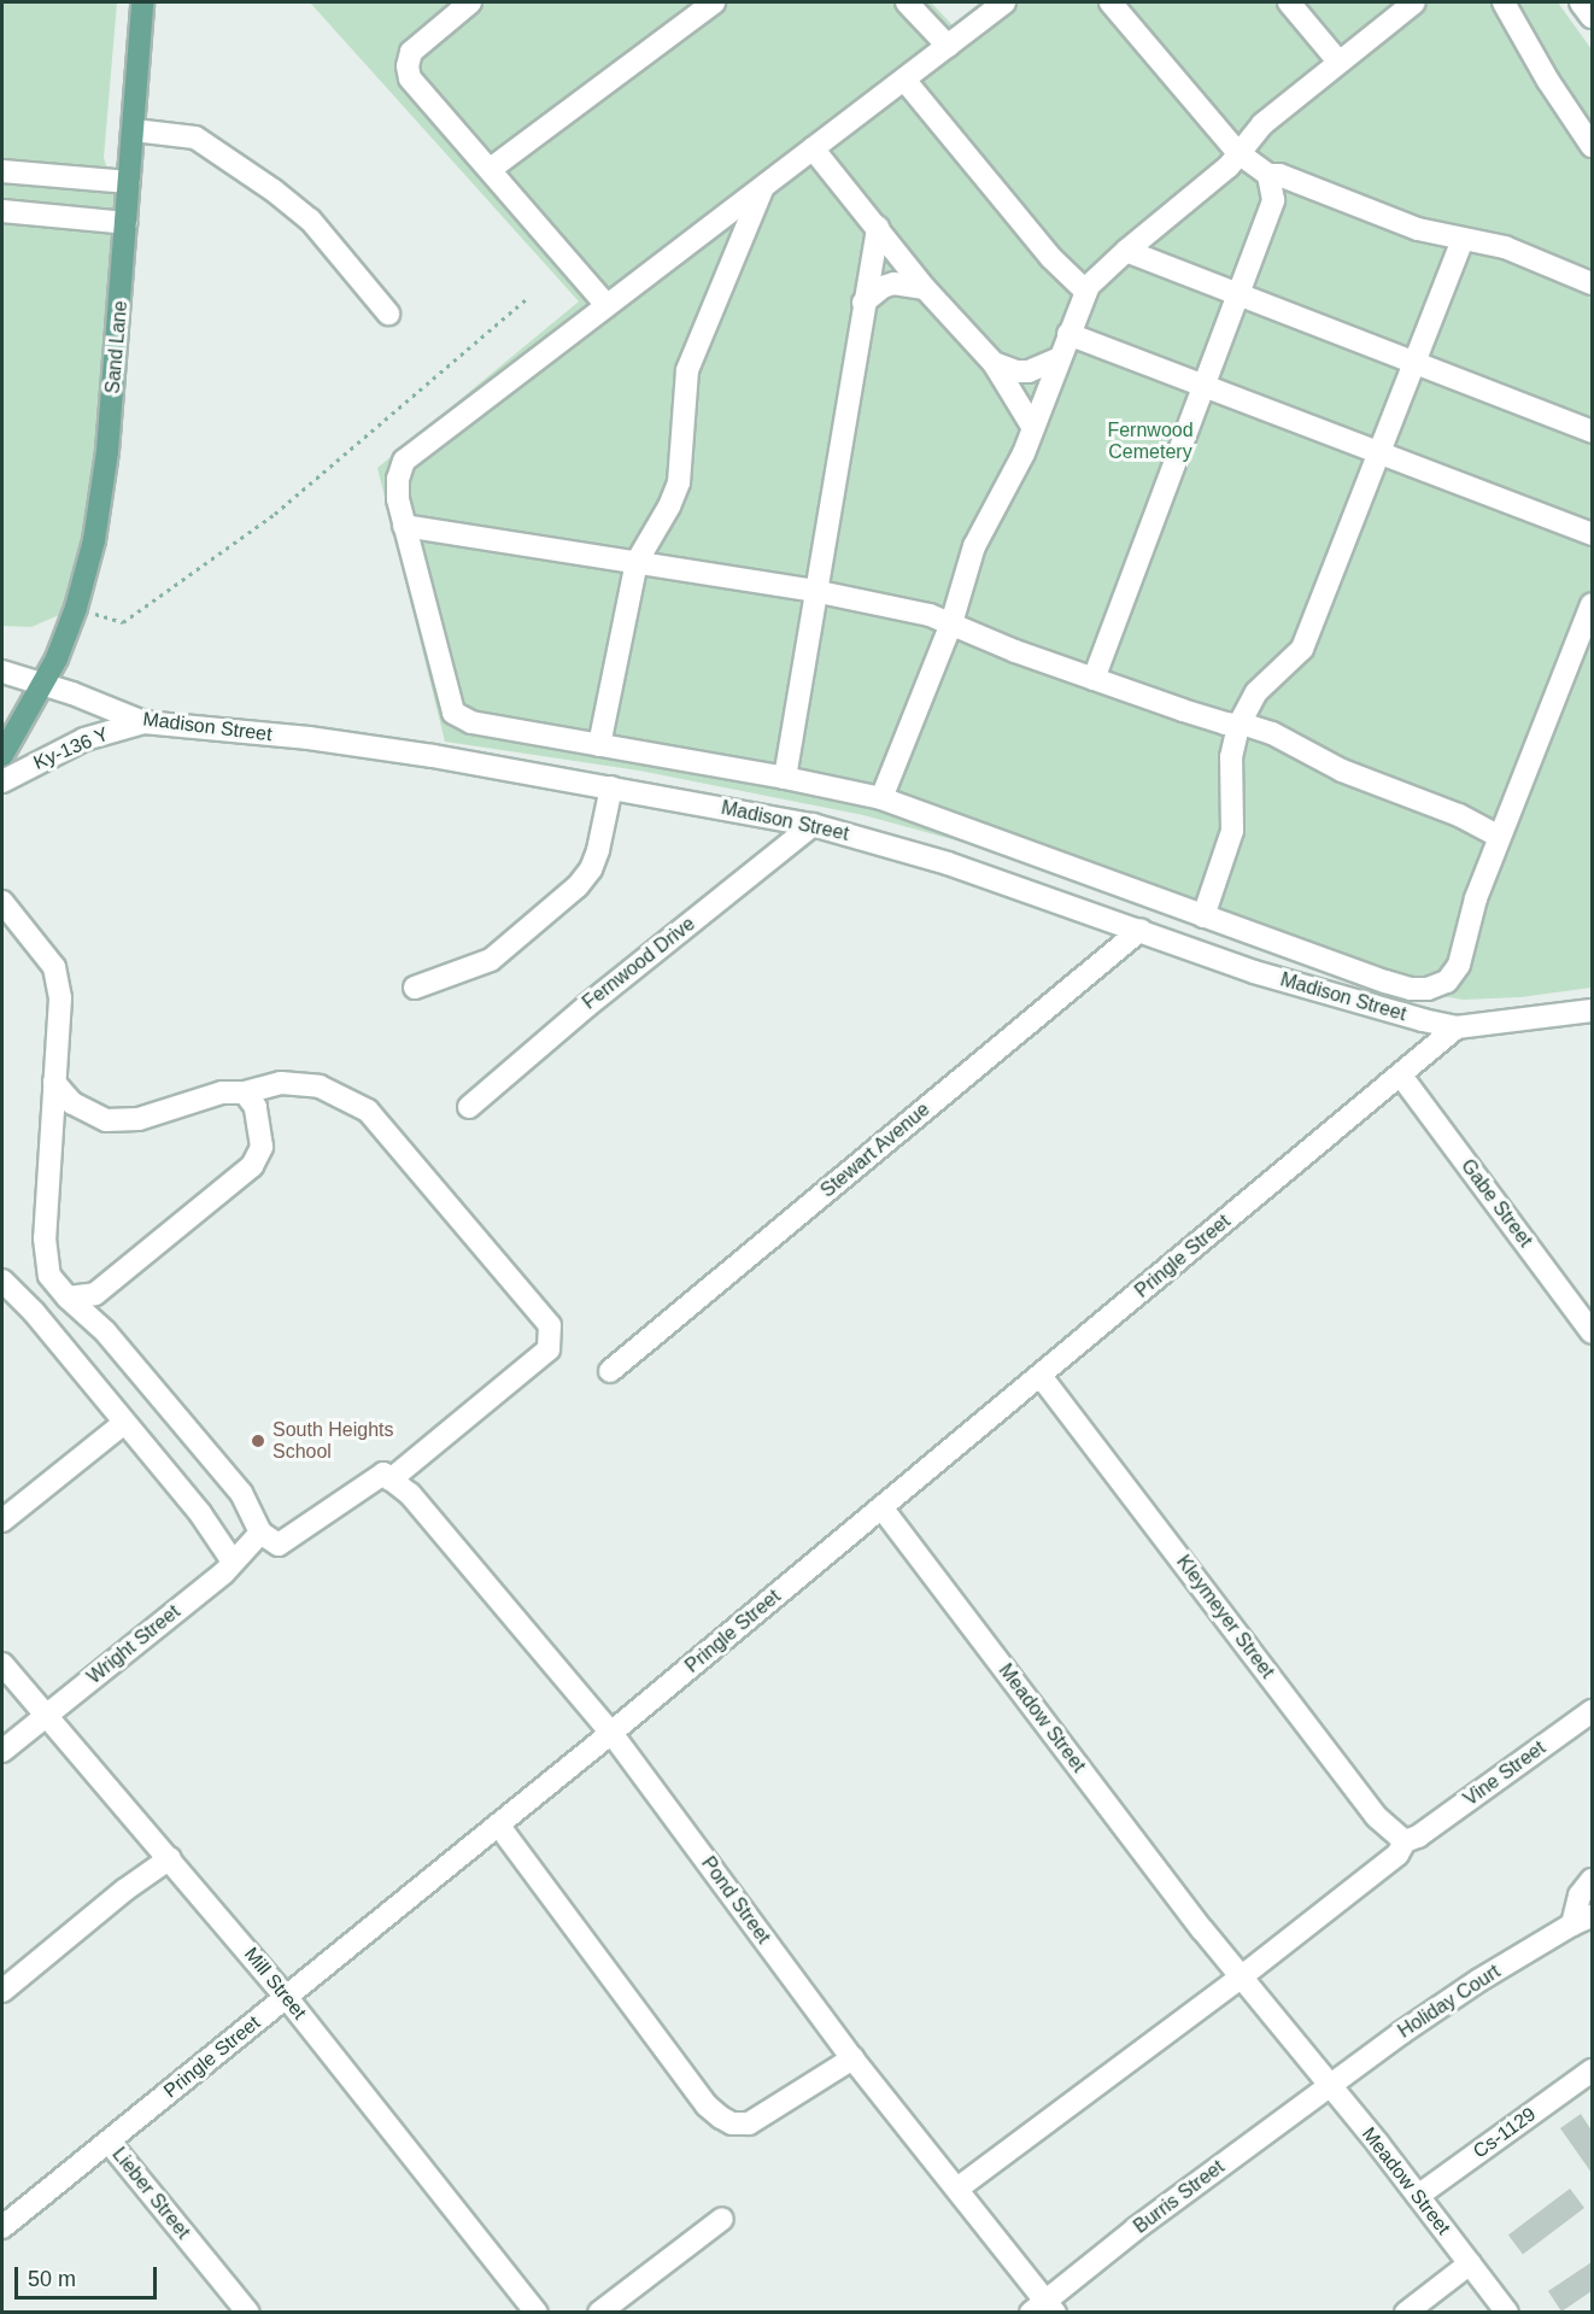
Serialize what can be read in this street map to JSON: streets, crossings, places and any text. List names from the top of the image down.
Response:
{
  "streets": {
    "main road": ["Sand Lane"],
    "street": [
      "Madison Street",
      "Ky-136 Y",
      "Fernwood Drive",
      "Stewart Avenue",
      "Gabe Street",
      "Pringle Street",
      "Kleymeyer Street",
      "Wright Street",
      "Meadow Street",
      "Vine Street",
      "Pond Street",
      "Mill Street",
      "Holiday Court",
      "Cs-1129",
      "Lieber Street",
      "Burris Street"
    ]
  },
  "crossings": [
    ["Sand Lane", "Madison Street"],
    ["Madison Street", "Ky-136 Y"],
    ["Madison Street", "Fernwood Drive"],
    ["Madison Street", "Stewart Avenue"],
    ["Madison Street", "Pringle Street"],
    ["Gabe Street", "Pringle Street"],
    ["Pringle Street", "Kleymeyer Street"],
    ["Pringle Street", "Meadow Street"],
    ["Pringle Street", "Pond Street"],
    ["Pringle Street", "Mill Street"],
    ["Pringle Street", "Lieber Street"],
    ["Kleymeyer Street", "Vine Street"],
    ["Wright Street", "Mill Street"],
    ["Meadow Street", "Vine Street"],
    ["Meadow Street", "Holiday Court"],
    ["Meadow Street", "Cs-1129"],
    ["Meadow Street", "Burris Street"],
    ["Vine Street", "Pond Street"],
    ["Pond Street", "Burris Street"],
    ["Holiday Court", "Burris Street"]
  ],
  "parks": ["Fernwood Cemetery"],
  "places": ["South Heights School"],
  "scale_bar": "50 m"
}
